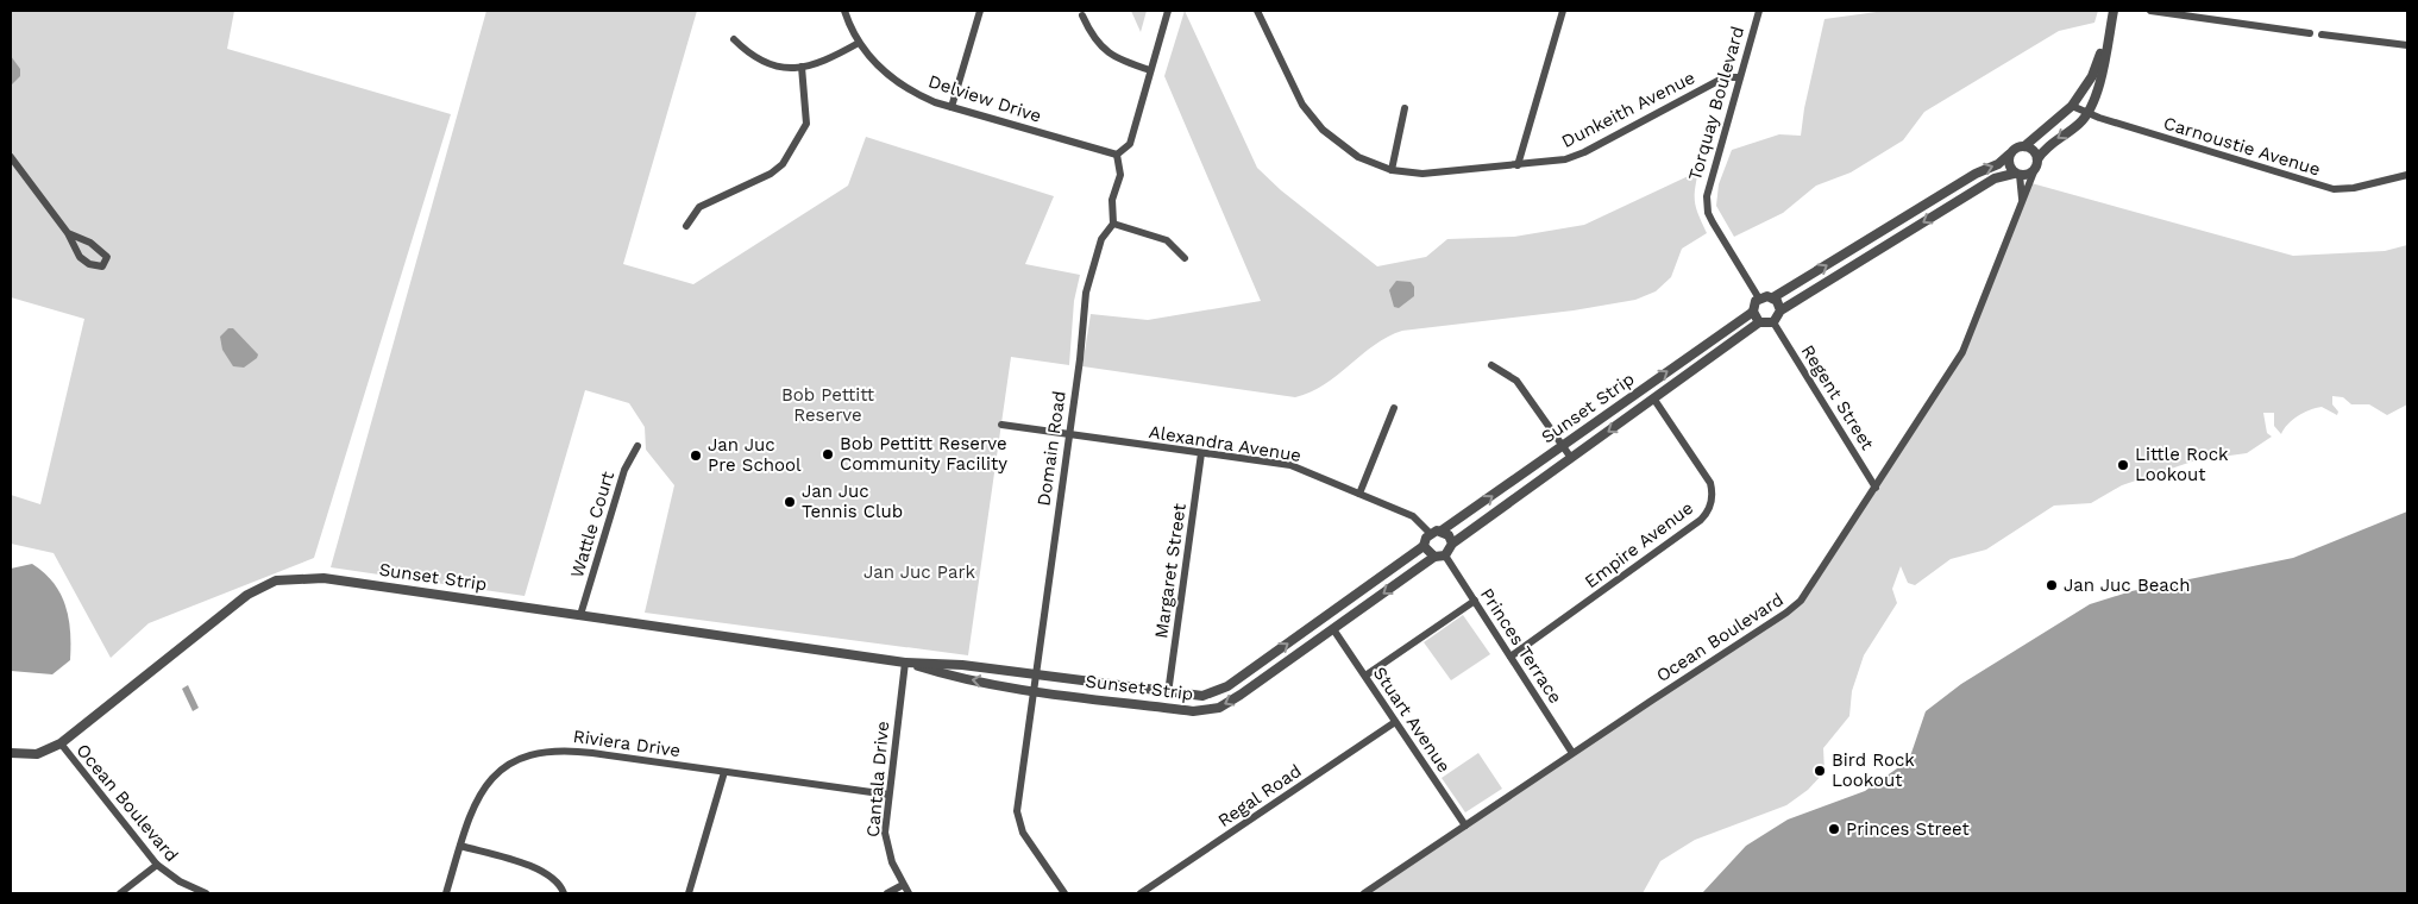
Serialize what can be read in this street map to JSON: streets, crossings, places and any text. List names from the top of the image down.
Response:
{
  "streets": {
    "street": [
      "Delview Drive",
      "Torquay Boulevard",
      "Dunkeith Avenue",
      "Carnoustie Avenue",
      "Regent Street",
      "Sunset Strip",
      "Alexandra Avenue",
      "Domain Road",
      "Wattle Court",
      "Empire Avenue",
      "Margaret Street",
      "Ocean Boulevard",
      "Princes Terrace",
      "Stuart Avenue",
      "Riviera Drive",
      "Cantala Drive",
      "Regal Road"
    ]
  },
  "crossings": [
    ["Delview Drive", "Domain Road"],
    ["Torquay Boulevard", "Dunkeith Avenue"],
    ["Torquay Boulevard", "Regent Street"],
    ["Torquay Boulevard", "Sunset Strip"],
    ["Regent Street", "Sunset Strip"],
    ["Regent Street", "Ocean Boulevard"],
    ["Sunset Strip", "Alexandra Avenue"],
    ["Sunset Strip", "Domain Road"],
    ["Sunset Strip", "Wattle Court"],
    ["Sunset Strip", "Empire Avenue"],
    ["Sunset Strip", "Margaret Street"],
    ["Sunset Strip", "Ocean Boulevard"],
    ["Sunset Strip", "Princes Terrace"],
    ["Sunset Strip", "Stuart Avenue"],
    ["Sunset Strip", "Cantala Drive"],
    ["Alexandra Avenue", "Domain Road"],
    ["Alexandra Avenue", "Margaret Street"],
    ["Alexandra Avenue", "Princes Terrace"],
    ["Empire Avenue", "Princes Terrace"],
    ["Ocean Boulevard", "Princes Terrace"],
    ["Ocean Boulevard", "Stuart Avenue"],
    ["Stuart Avenue", "Regal Road"],
    ["Riviera Drive", "Cantala Drive"]
  ],
  "parks": ["Bob Pettitt Reserve", "Jan Juc Park"],
  "places": [
    "Bob Pettitt Reserve Community Facility",
    "Jan Juc Pre School",
    "Little Rock Lookout",
    "Jan Juc Tennis Club",
    "Jan Juc Beach",
    "Bird Rock Lookout",
    "Princes Street"
  ]
}
